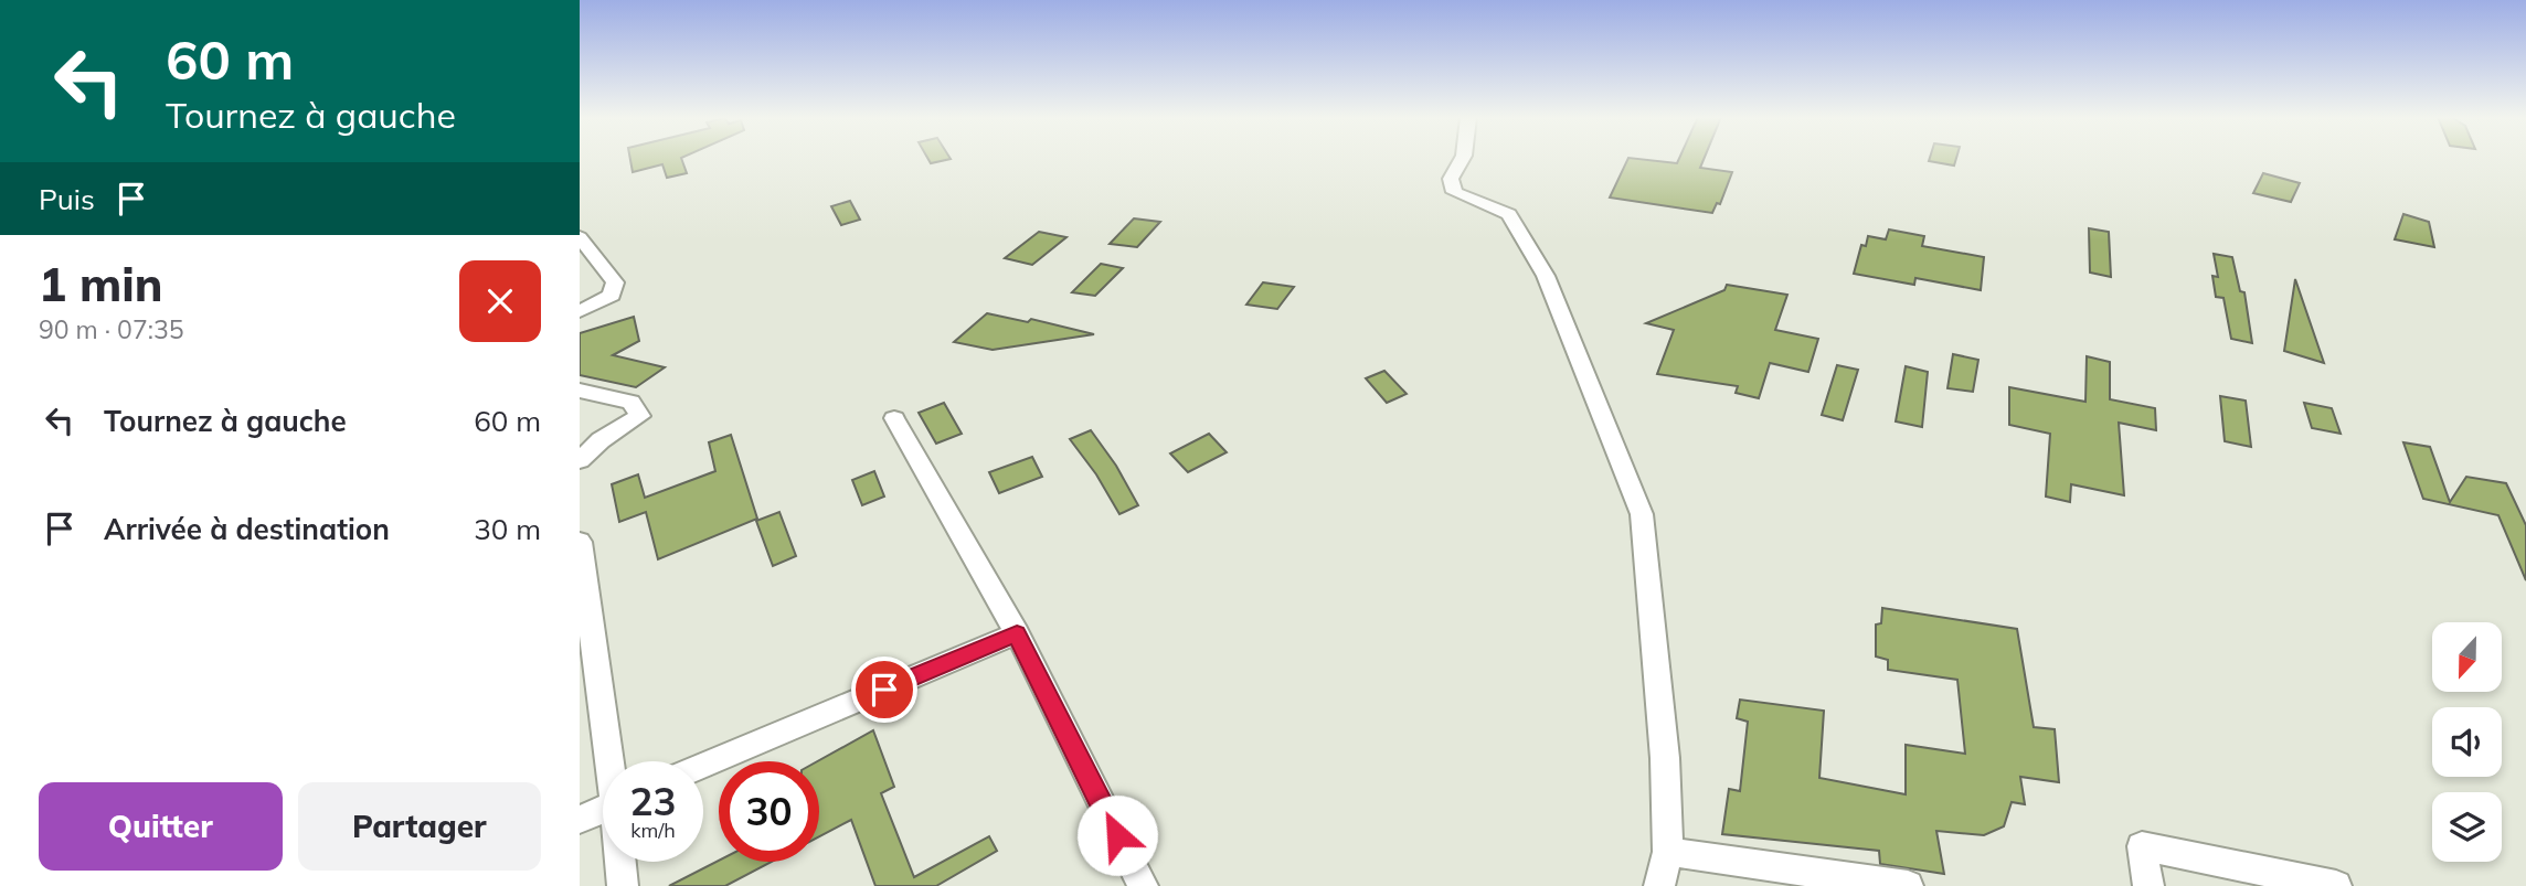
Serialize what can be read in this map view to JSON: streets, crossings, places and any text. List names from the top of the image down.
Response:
{
  "north": "bottom",
  "page": {
    "turn": ["60 m", "Tournez à gauche"],
    "then": "Puis",
    "heading": ["1 min", "90 m · 07:35"],
    "list": [
      {
        "name": "Tournez à gauche",
        "value": "60 m"
      },
      {
        "name": "Arrivée à destination",
        "value": "30 m"
      }
    ],
    "speed": "23 km/h",
    "limit": "30",
    "buttons": ["Quitter", "Partager"]
  }
}
